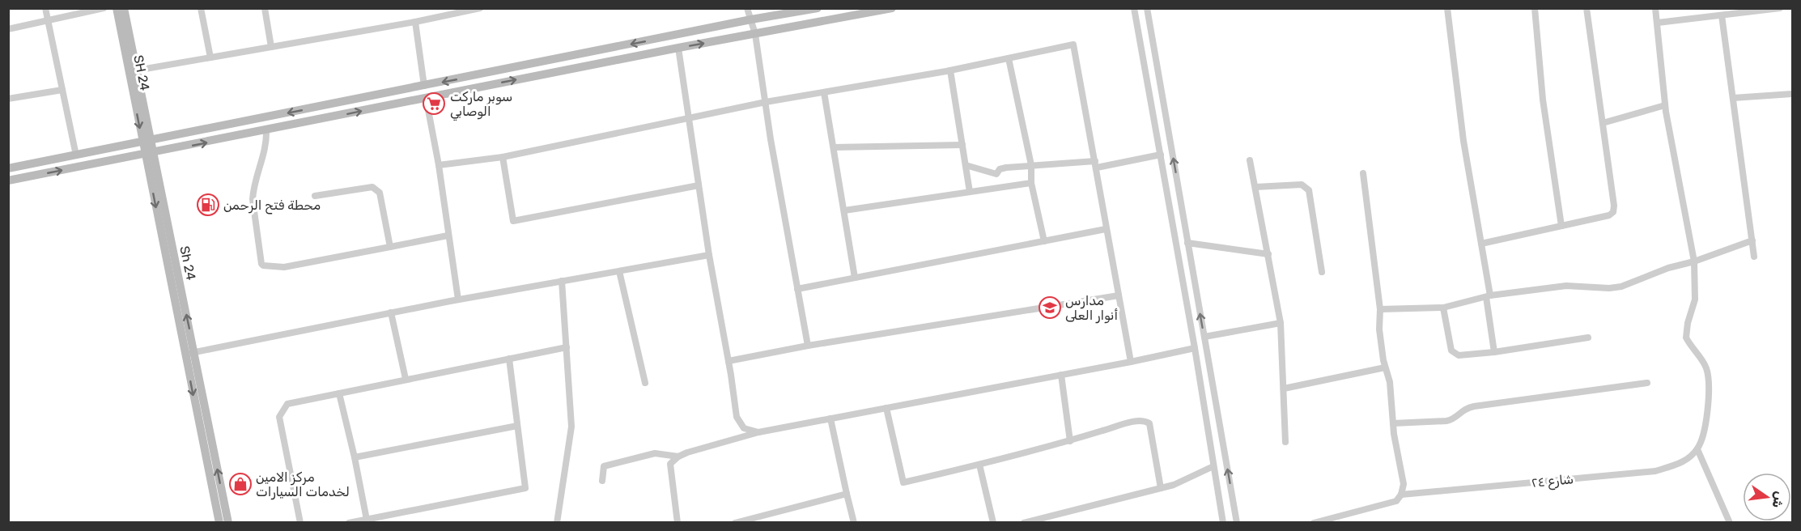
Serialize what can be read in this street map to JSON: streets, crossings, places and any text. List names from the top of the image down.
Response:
{
  "streets": {
    "street": ["SH 24", "Sh 24", "شارع ٢٤"]
  },
  "crossings": [
    ["SH 24", "Sh 24"]
  ],
  "places": {
    "supermarket": ["سوبر ماركت الوصابي"],
    "fuel station": ["محطة فتح الرحمن"],
    "school or university": ["مدارس أنوار العلى"],
    "shop": ["مركز الامين لخدمات السيارات"]
  },
  "north": "right"
}
